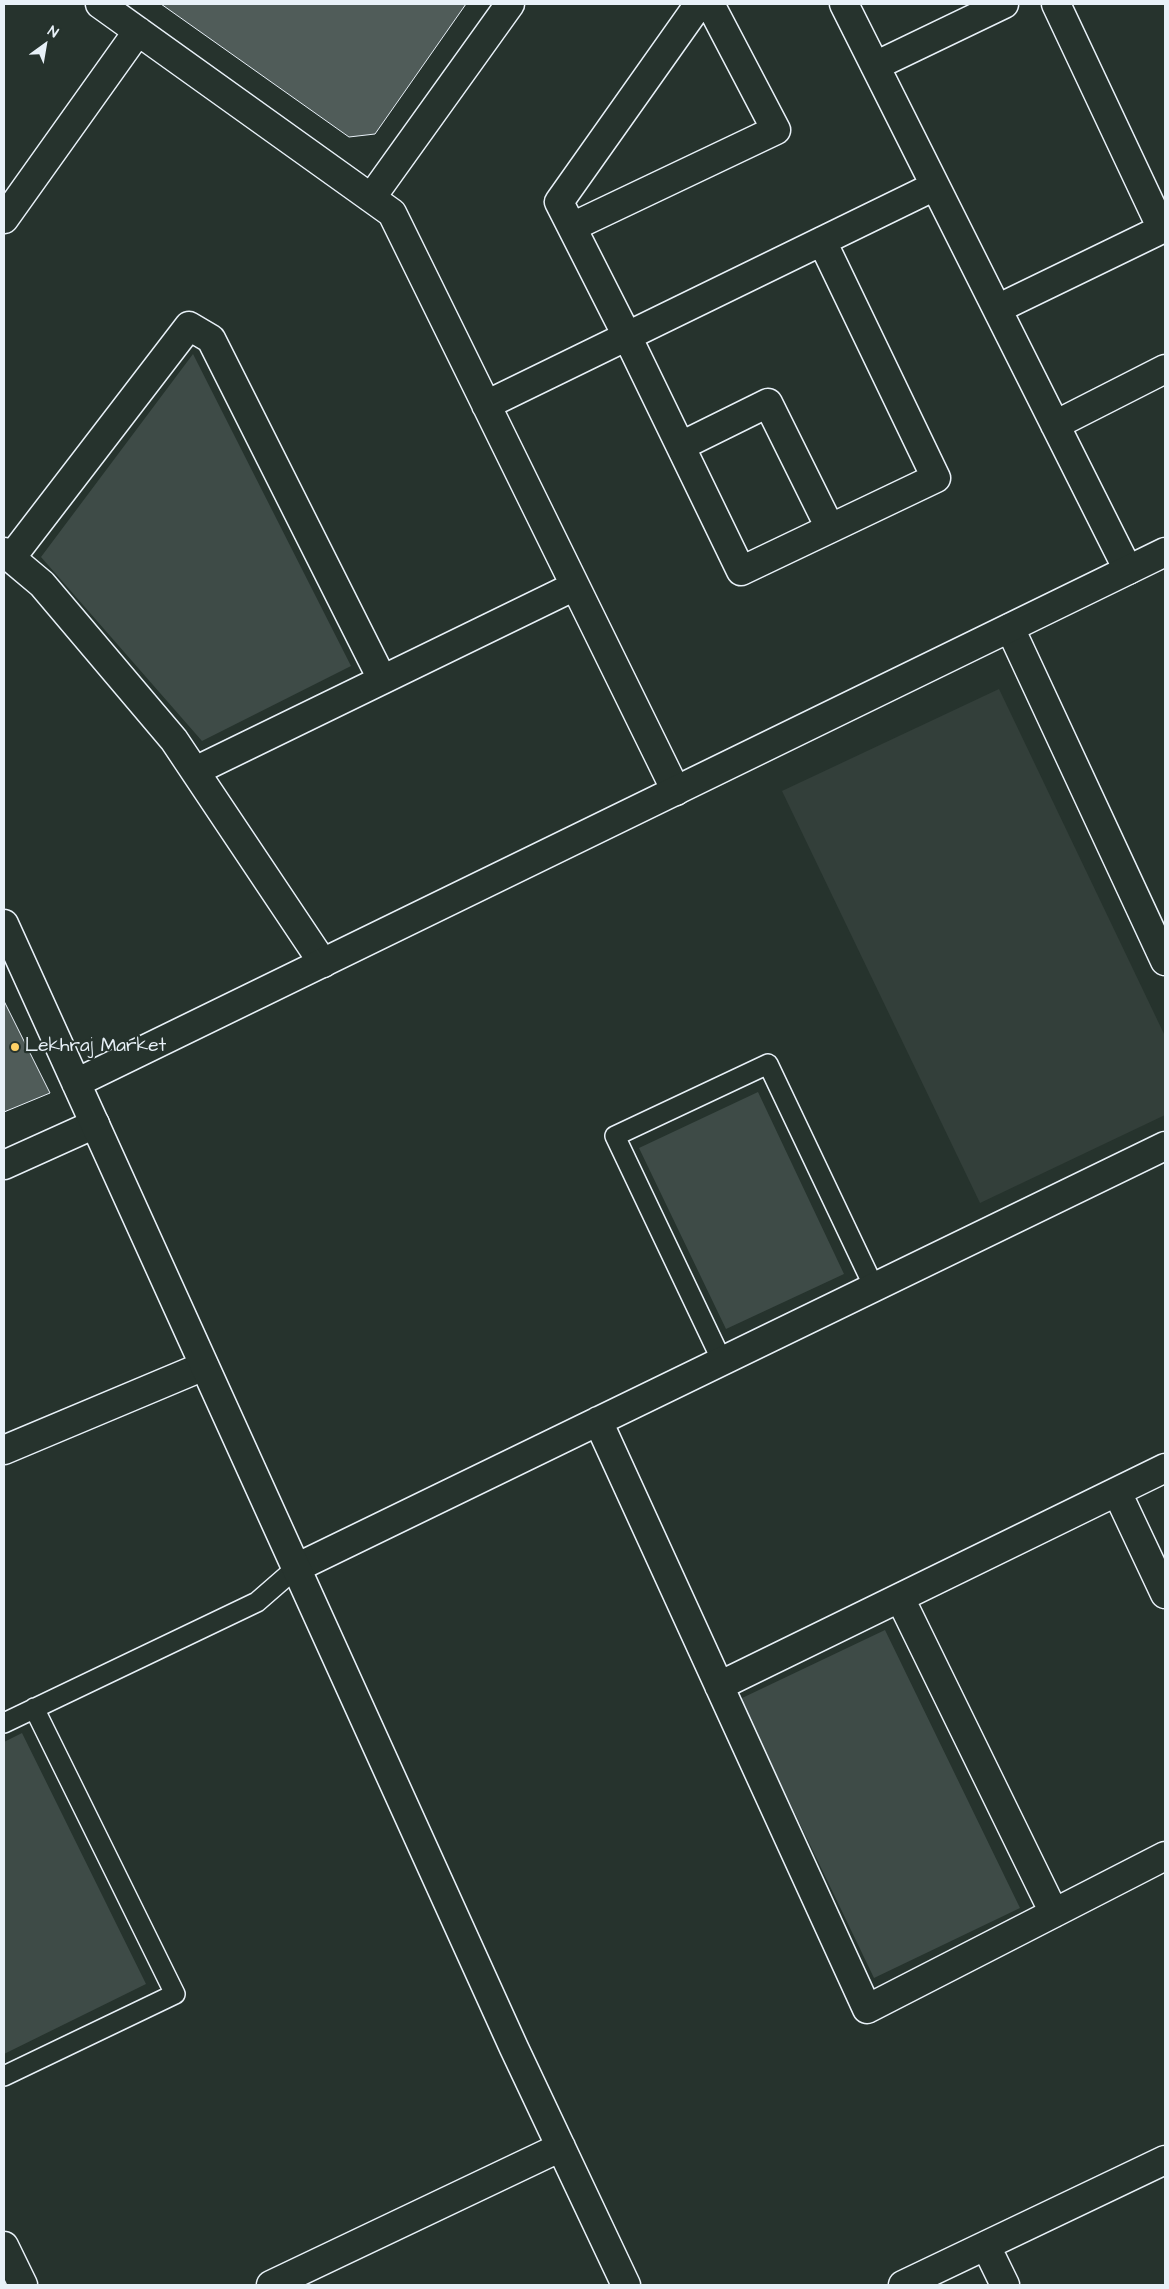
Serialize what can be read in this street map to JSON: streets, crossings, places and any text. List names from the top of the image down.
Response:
{
  "places": ["Lekhraj Market"],
  "north": "top right"
}
